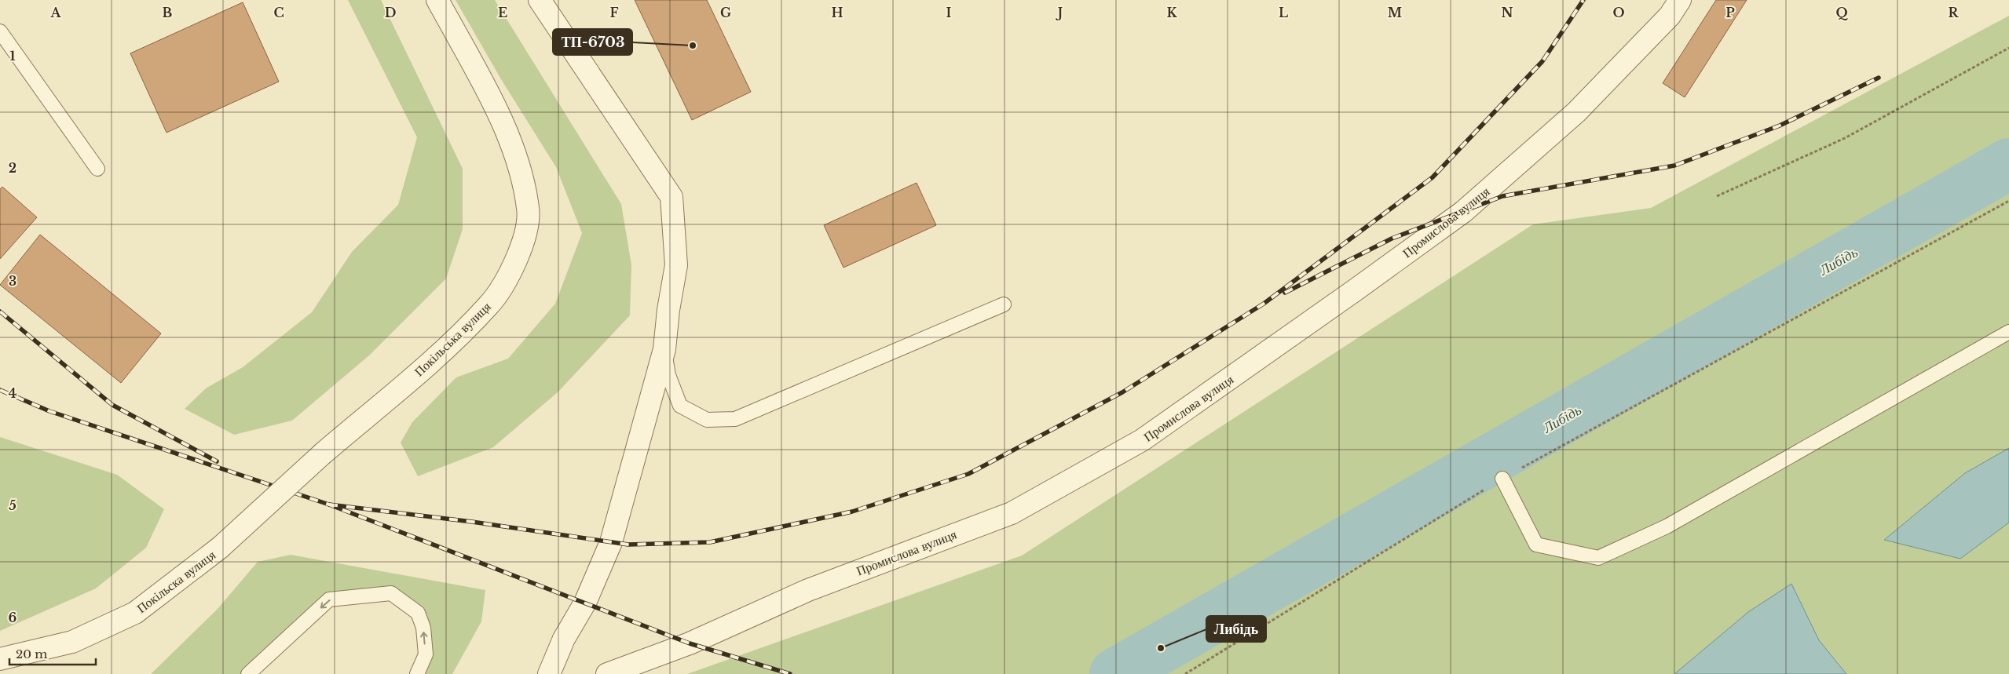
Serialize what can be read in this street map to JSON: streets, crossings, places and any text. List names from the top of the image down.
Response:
{
  "streets": {
    "street": ["Промислова вулиця", "Покільська вулиця", "Покільска вулиця"]
  },
  "crossings": [
    ["Покільська вулиця", "Покільска вулиця"]
  ],
  "water": ["Либідь"],
  "places": ["ТП-6703", "Либідь"],
  "scale_bar": "20 m",
  "grid": {
    "columns": [
      "A",
      "B",
      "C",
      "D",
      "E",
      "F",
      "G",
      "H",
      "I",
      "J",
      "K",
      "L",
      "M",
      "N",
      "O",
      "P",
      "Q",
      "R"
    ],
    "rows": [
      "1",
      "2",
      "3",
      "4",
      "5",
      "6"
    ]
  }
}
